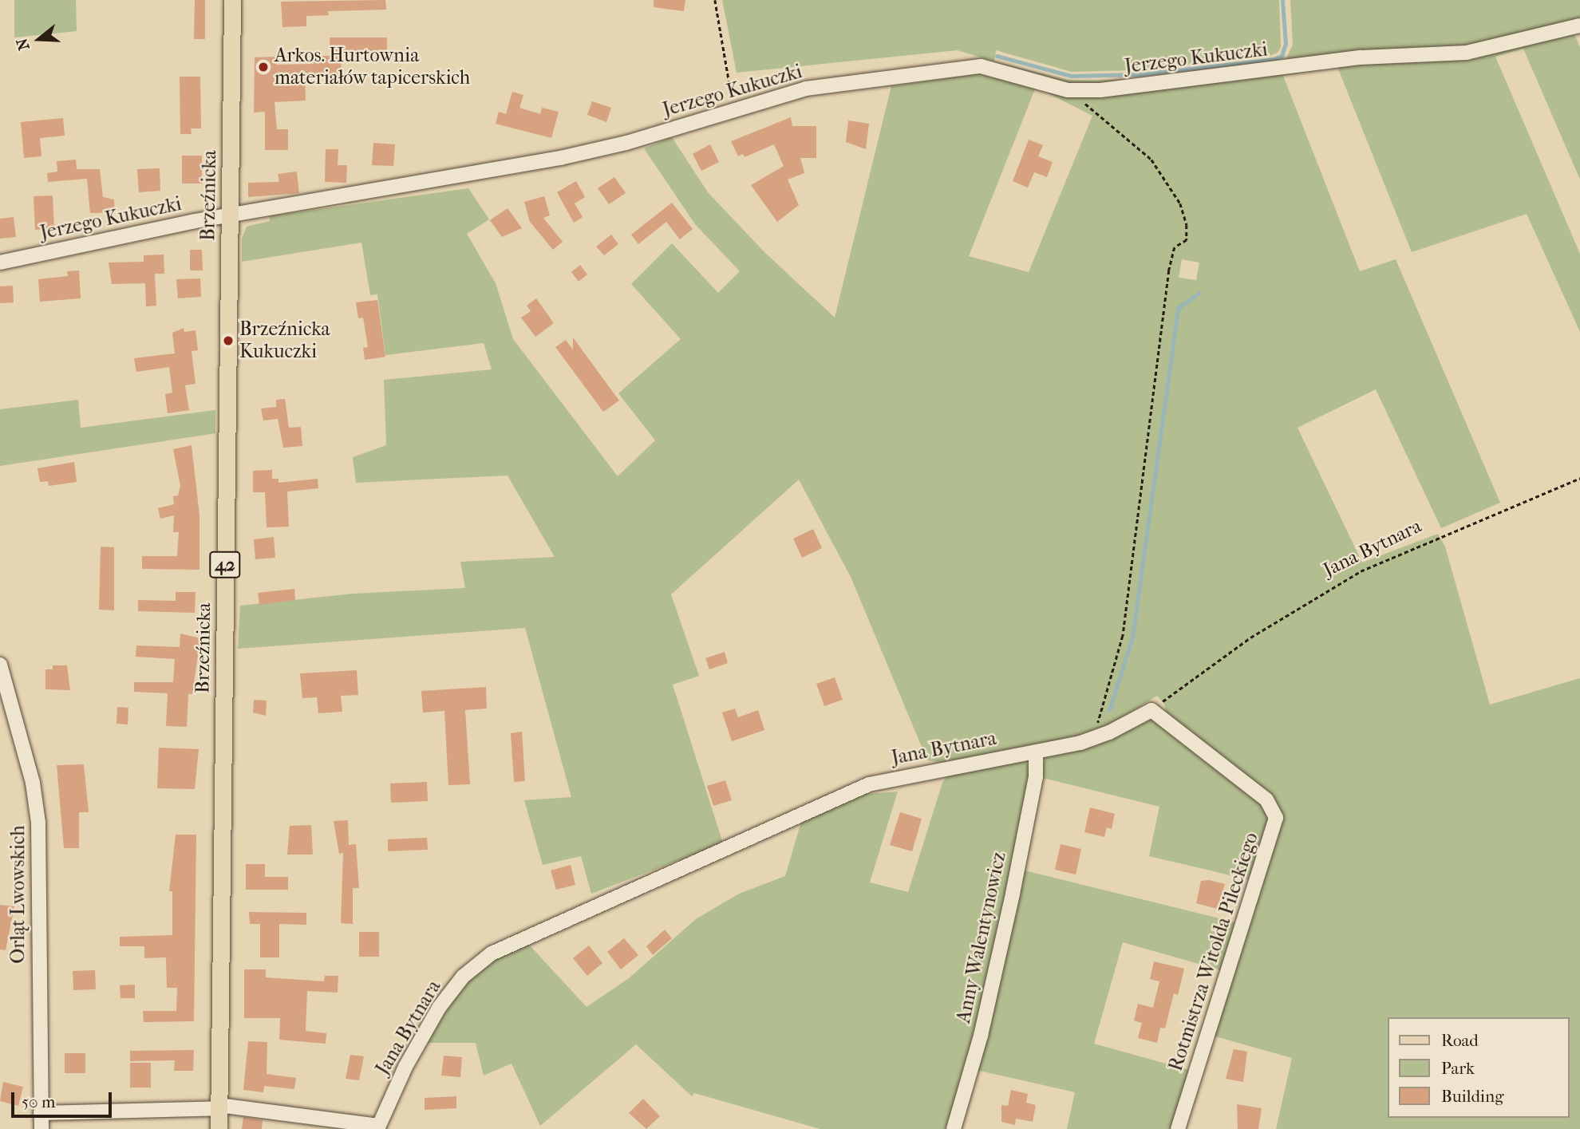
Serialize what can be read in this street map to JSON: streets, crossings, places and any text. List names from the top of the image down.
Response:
{
  "streets": {
    "main road": ["Brzeźnicka", "42"],
    "street": [
      "Jerzego Kukuczki",
      "Jana Bytnara",
      "Orląt Lwowskich",
      "Anny Walentynowicz",
      "Rotmistrza Witolda Pileckiego"
    ]
  },
  "crossings": [
    ["Jerzego Kukuczki", "Brzeźnicka"],
    ["Brzeźnicka", "Jana Bytnara"],
    ["Jana Bytnara", "Orląt Lwowskich"],
    ["Jana Bytnara", "Anny Walentynowicz"],
    ["Jana Bytnara", "Rotmistrza Witolda Pileckiego"]
  ],
  "places": ["Arkos. Hurtownia materiałów tapicerskich", "Brzeźnicka Kukuczki"],
  "legend": ["Road", "Park", "Building"],
  "scale_bar": "50 m",
  "north": "left"
}
